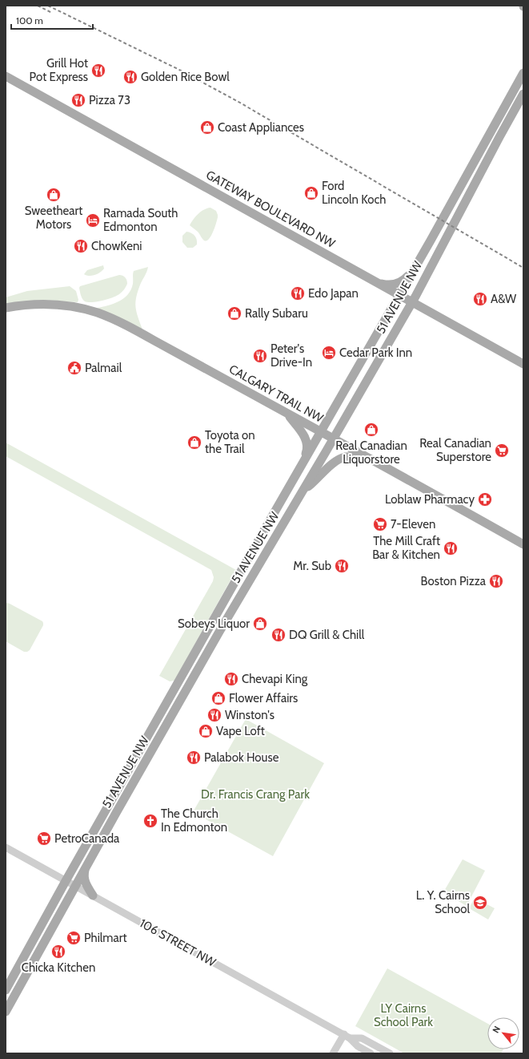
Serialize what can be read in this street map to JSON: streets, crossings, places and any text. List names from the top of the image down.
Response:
{
  "streets": {
    "main road": ["GATEWAY BOULEVARD NW", "51 AVENUE NW", "CALGARY TRAIL NW"],
    "street": ["106 STREET NW"]
  },
  "crossings": [
    ["GATEWAY BOULEVARD NW", "51 AVENUE NW"],
    ["51 AVENUE NW", "CALGARY TRAIL NW"],
    ["51 AVENUE NW", "106 STREET NW"]
  ],
  "parks": ["Dr. Francis Crang Park", "LY Cairns School Park"],
  "places": {
    "restaurant": [
      "Grill Hot Pot Express",
      "Golden Rice Bowl",
      "Pizza 73",
      "ChowKeni",
      "Edo Japan",
      "A&W",
      "Peter's Drive-In",
      "The Mill Craft Bar & Kitchen",
      "Mr. Sub",
      "Boston Pizza",
      "DQ Grill & Chill",
      "Chevapi King",
      "Winston's",
      "Palabok House",
      "Chicka Kitchen"
    ],
    "shop": [
      "Coast Appliances",
      "Ford Lincoln Koch",
      "Sweetheart Motors",
      "Rally Subaru",
      "Real Canadian Liquorstore",
      "Toyota on the Trail",
      "Sobeys Liquor",
      "Flower Affairs",
      "Vape Loft"
    ],
    "hotel": ["Ramada South Edmonton", "Cedar Park Inn"],
    "public building": ["Palmail"],
    "supermarket": [
      "Real Canadian Superstore",
      "7-Eleven",
      "PetroCanada",
      "Philmart"
    ],
    "pharmacy": ["Loblaw Pharmacy"],
    "church": ["The Church In Edmonton"],
    "school or university": ["L. Y. Cairns School"]
  },
  "scale_bar": "100 m",
  "north": "top left"
}
